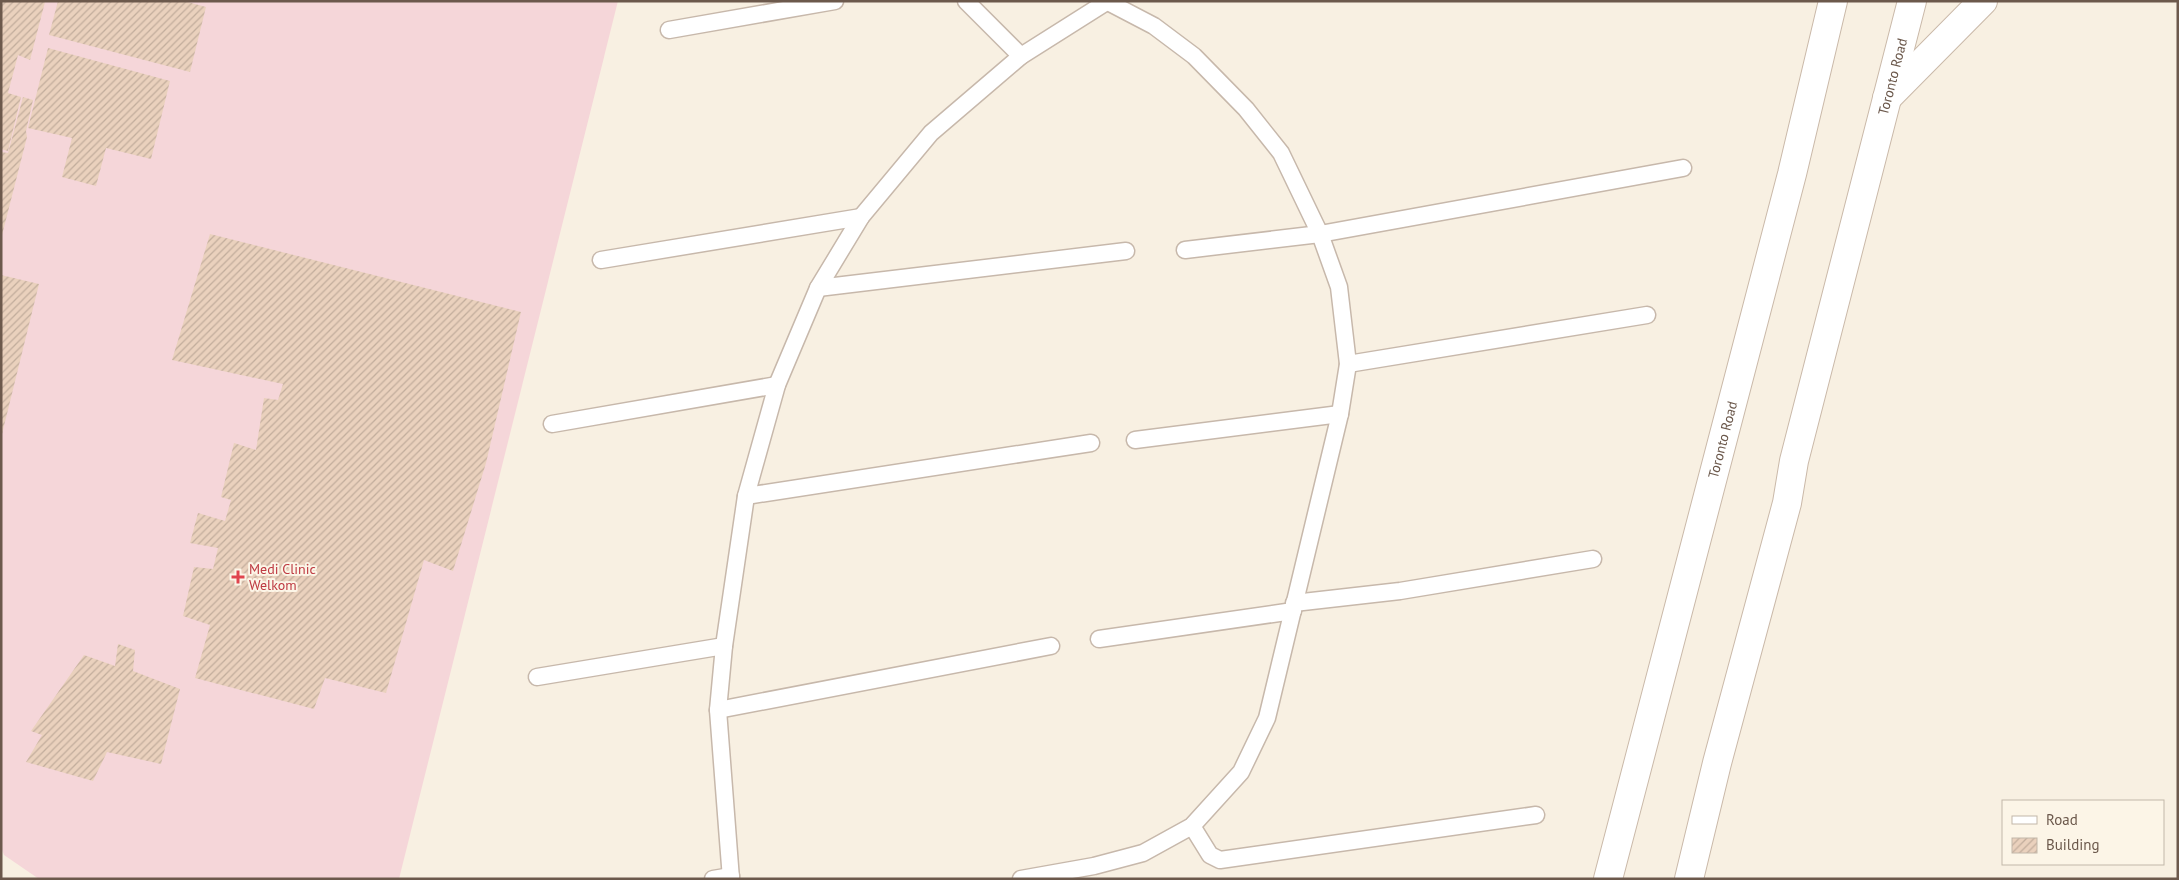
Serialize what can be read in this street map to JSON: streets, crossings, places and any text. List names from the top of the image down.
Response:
{
  "streets": {
    "street": ["Toronto Road"]
  },
  "places": {
    "health": ["Medi Clinic Welkom"]
  },
  "legend": ["Road", "Building"]
}
